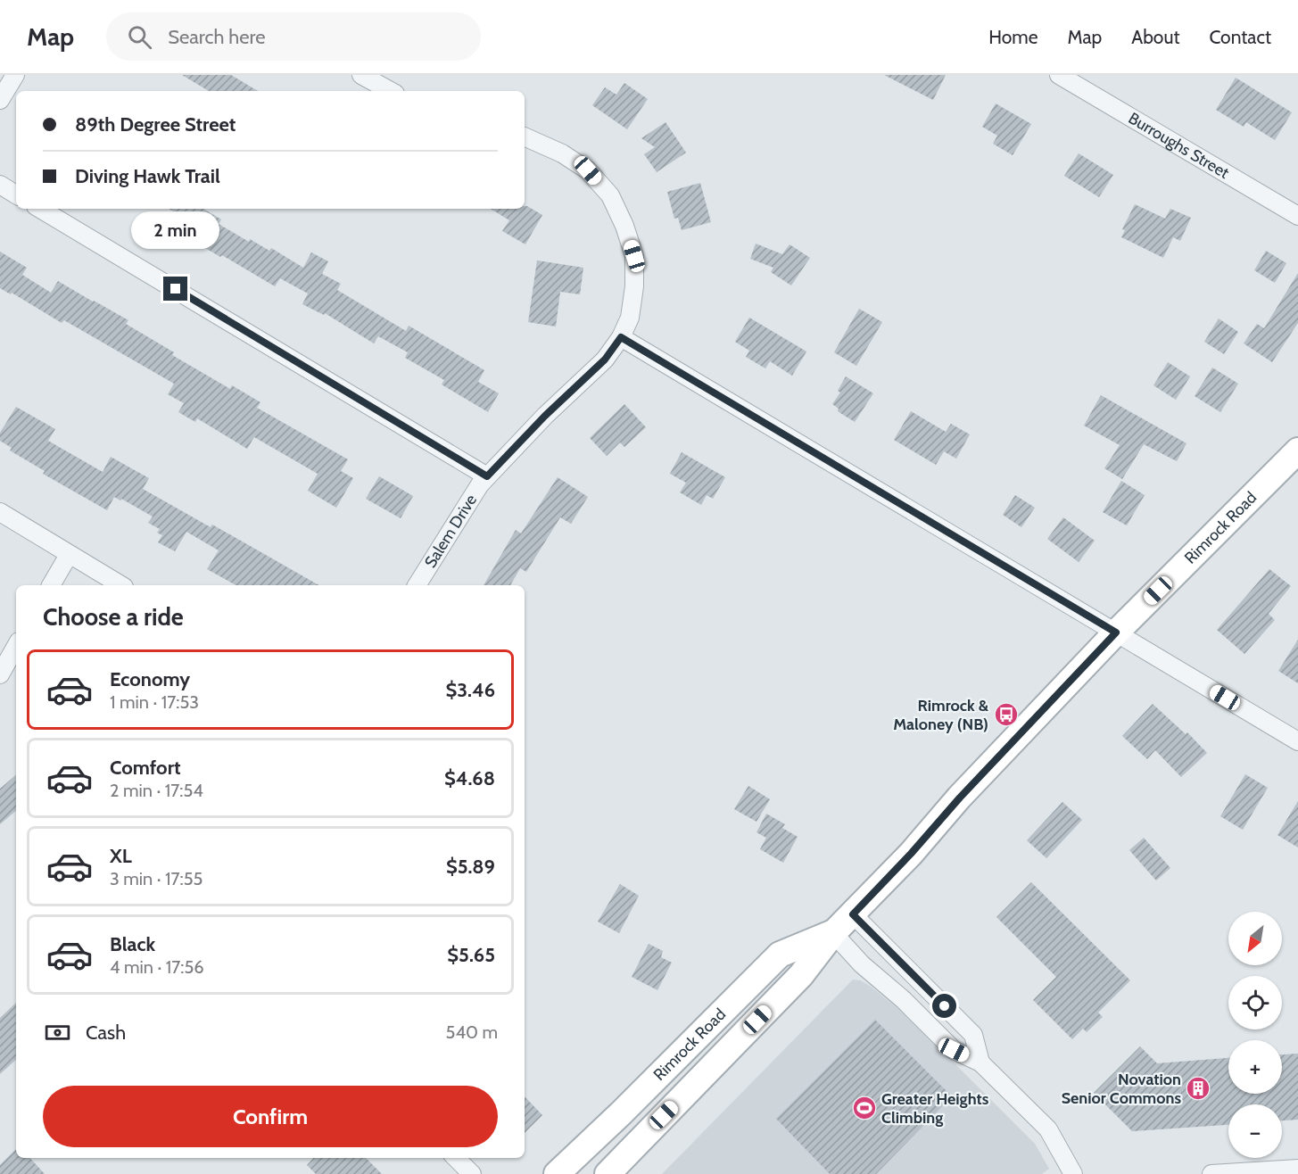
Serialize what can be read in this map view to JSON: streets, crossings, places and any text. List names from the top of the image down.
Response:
{
  "streets": {
    "main road": ["Rimrock Road"],
    "street": ["Burroughs Street", "Salem Drive"]
  },
  "places": {
    "bus stop": ["Rimrock & Maloney (NB)"],
    "building": ["Novation Senior Commons"],
    "sports": ["Greater Heights Climbing"]
  },
  "north": "bottom left",
  "page": {
    "header": "Map",
    "search": "Search here",
    "nav": [
      "Home",
      "Map",
      "About",
      "Contact"
    ],
    "banner": ["89th Degree Street", "Diving Hawk Trail"],
    "bubble": "2 min",
    "heading": "Choose a ride",
    "list": [
      {
        "name": "Economy",
        "note": "1 min · 17:53",
        "value": "$3.46"
      },
      {
        "name": "Comfort",
        "note": "2 min · 17:54",
        "value": "$4.68"
      },
      {
        "name": "XL",
        "note": "3 min · 17:55",
        "value": "$5.89"
      },
      {
        "name": "Black",
        "note": "4 min · 17:56",
        "value": "$5.65"
      }
    ],
    "map_buttons": ["+", "−"],
    "pay": ["Cash", "540 m"],
    "buttons": "Confirm"
  }
}
